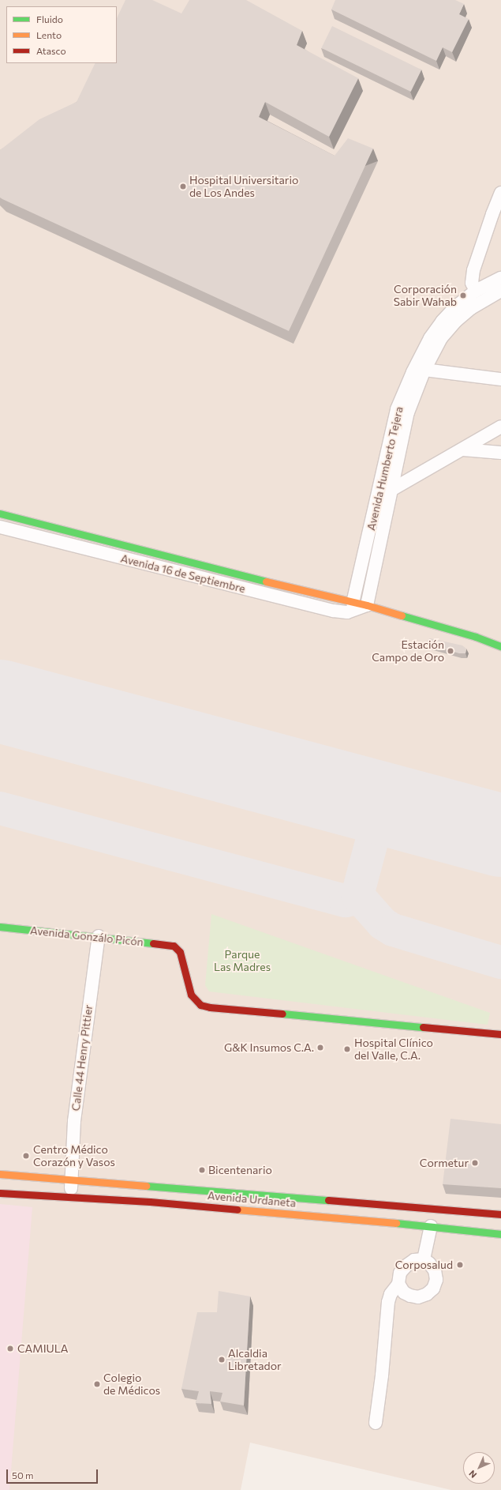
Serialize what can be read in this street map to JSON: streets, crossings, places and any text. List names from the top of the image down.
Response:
{
  "streets": {
    "street": [
      "Avenida Humberto Tejera",
      "Avenida 16 de Septiembre",
      "Avenida Gonzálo Picón",
      "Calle 44 Henry Pittier",
      "Avenida Urdaneta"
    ]
  },
  "crossings": [
    ["Avenida Humberto Tejera", "Avenida 16 de Septiembre"],
    ["Avenida Gonzálo Picón", "Calle 44 Henry Pittier"],
    ["Calle 44 Henry Pittier", "Avenida Urdaneta"]
  ],
  "parks": ["Parque Las Madres"],
  "places": [
    "Hospital Universitario de Los Andes",
    "Corporación Sabir Wahab",
    "Estación Campo de Oro",
    "G&K Insumos C.A.",
    "Hospital Clínico del Valle, C.A.",
    "Centro Médico Corazón y Vasos",
    "Cormetur",
    "Bicentenario",
    "Corposalud",
    "CAMIULA",
    "Alcaldia Libretador",
    "Colegio de Médicos"
  ],
  "legend": ["Fluido", "Lento", "Atasco"],
  "scale_bar": "50 m",
  "north": "bottom left"
}
